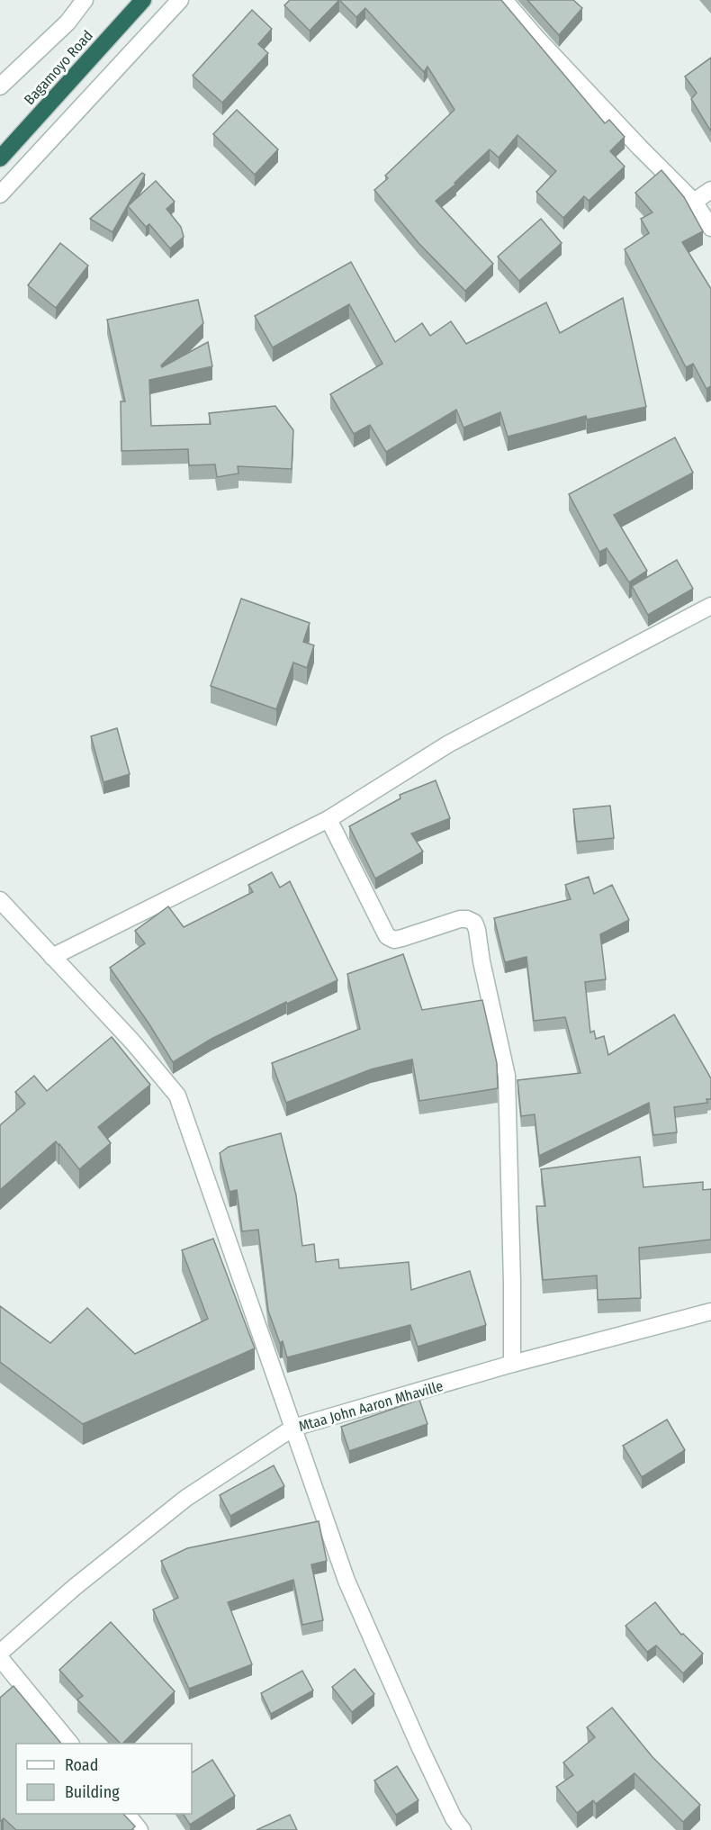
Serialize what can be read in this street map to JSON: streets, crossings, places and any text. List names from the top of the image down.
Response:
{
  "streets": {
    "highway": ["Bagamoyo Road"],
    "street": ["Mtaa John Aaron Mhaville"]
  },
  "legend": ["Road", "Building"]
}
